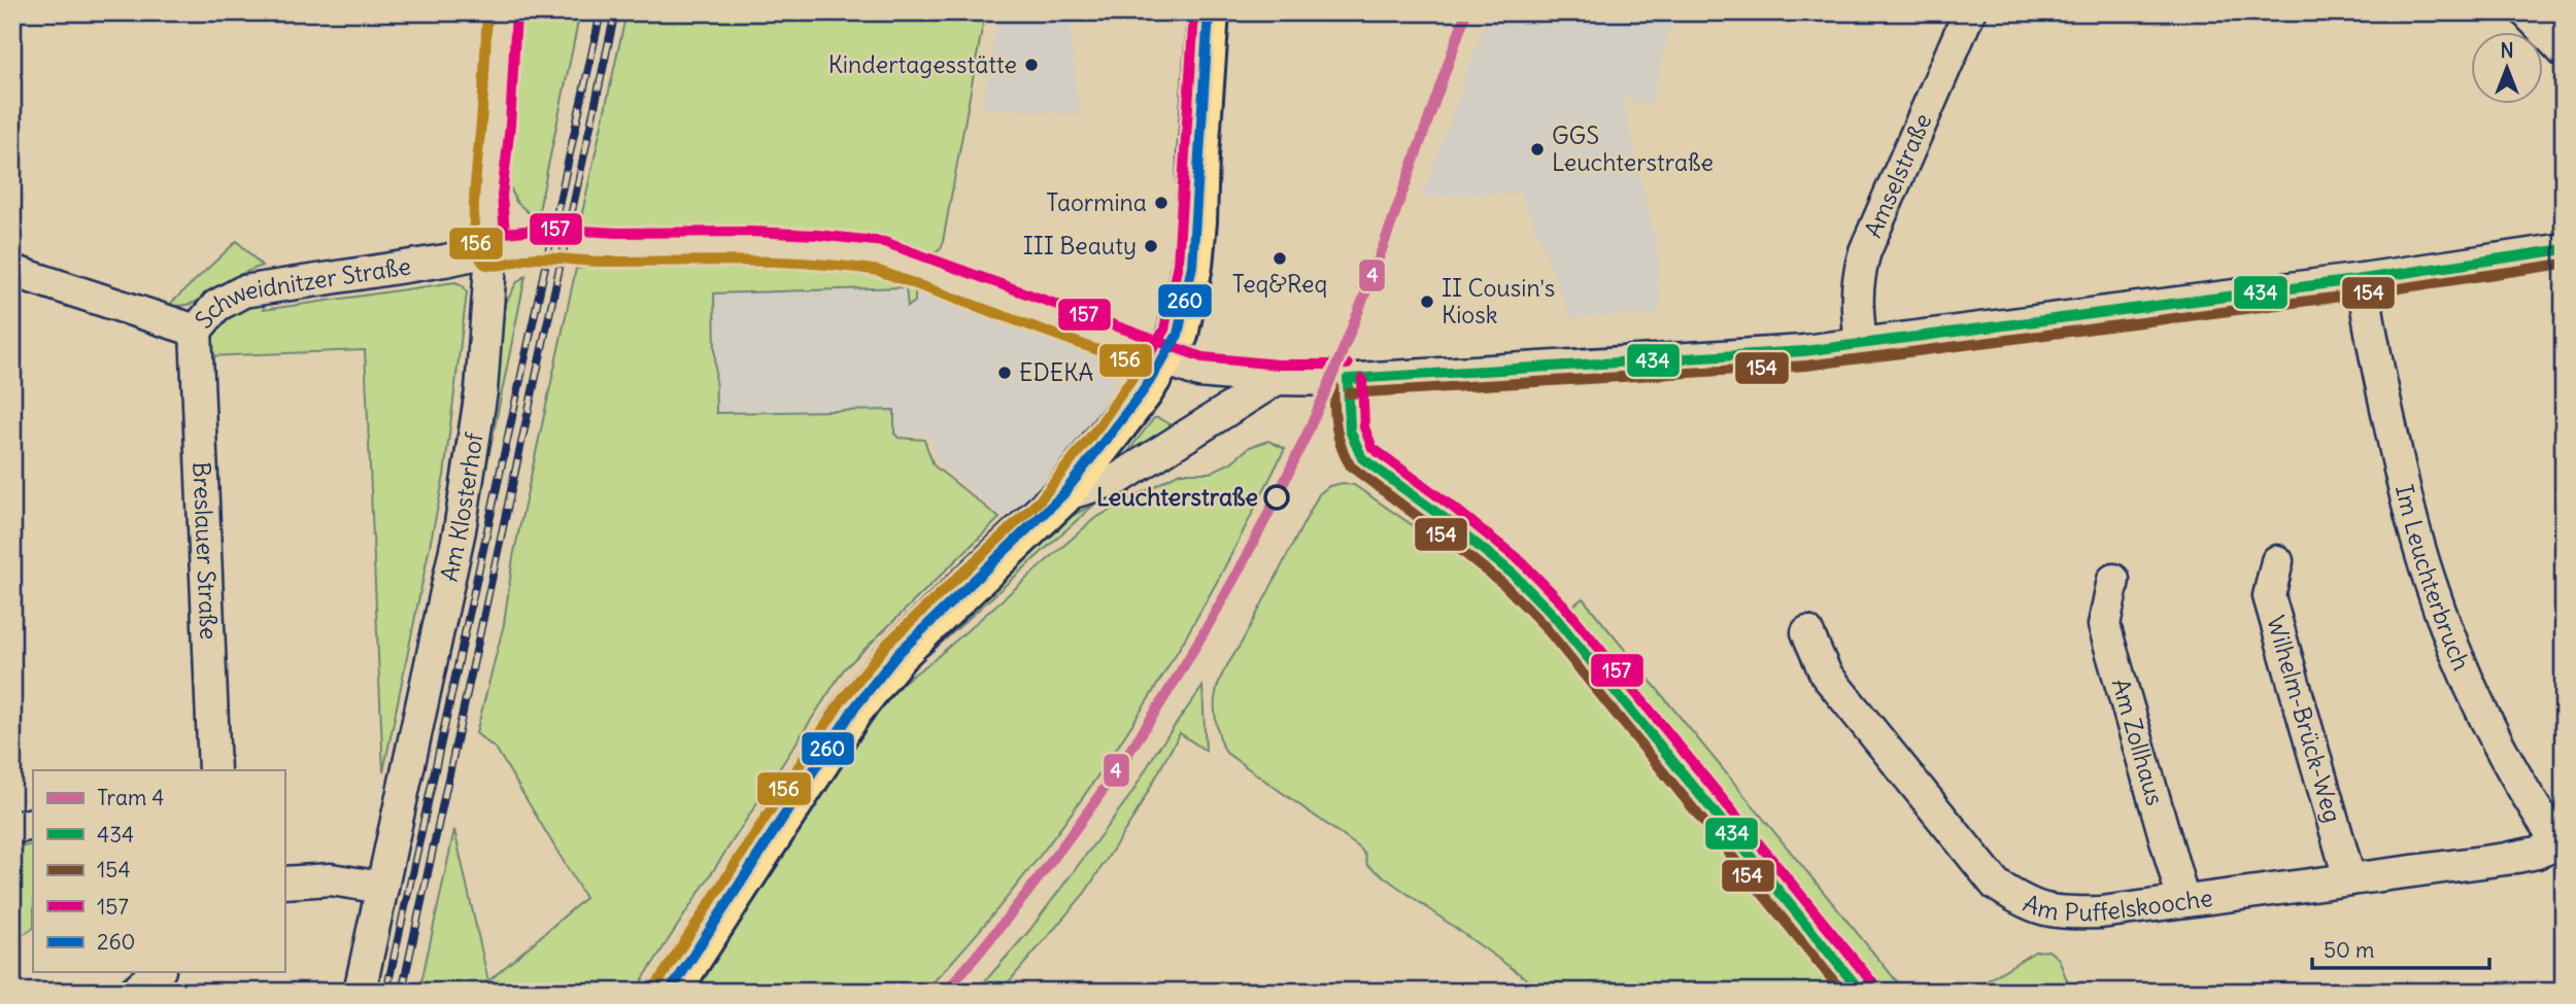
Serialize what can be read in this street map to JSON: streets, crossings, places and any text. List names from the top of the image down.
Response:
{
  "streets": {
    "street": [
      "Amselstraße",
      "Schweidnitzer Straße",
      "Am Klosterhof",
      "Breslauer Straße",
      "Im Leuchterbruch",
      "Wilhelm-Brück-Weg",
      "Am Zollhaus",
      "Am Puffelskooche"
    ]
  },
  "crossings": [
    ["Schweidnitzer Straße", "Am Klosterhof"],
    ["Schweidnitzer Straße", "Breslauer Straße"],
    ["Im Leuchterbruch", "Am Puffelskooche"],
    ["Wilhelm-Brück-Weg", "Am Puffelskooche"],
    ["Am Zollhaus", "Am Puffelskooche"]
  ],
  "places": [
    "Kindertagesstätte",
    "GGS Leuchterstraße",
    "Taormina",
    "III Beauty",
    "Teq&Req",
    "II Cousin's Kiosk",
    "EDEKA",
    "Leuchterstraße"
  ],
  "lines": [
    "tram line 4",
    "transit line 157",
    "transit line 260",
    "transit line 156",
    "transit line 434",
    "transit line 154"
  ],
  "legend": [
    "Tram 4",
    "434",
    "154",
    "157",
    "260"
  ],
  "scale_bar": "50 m",
  "north": "top"
}
